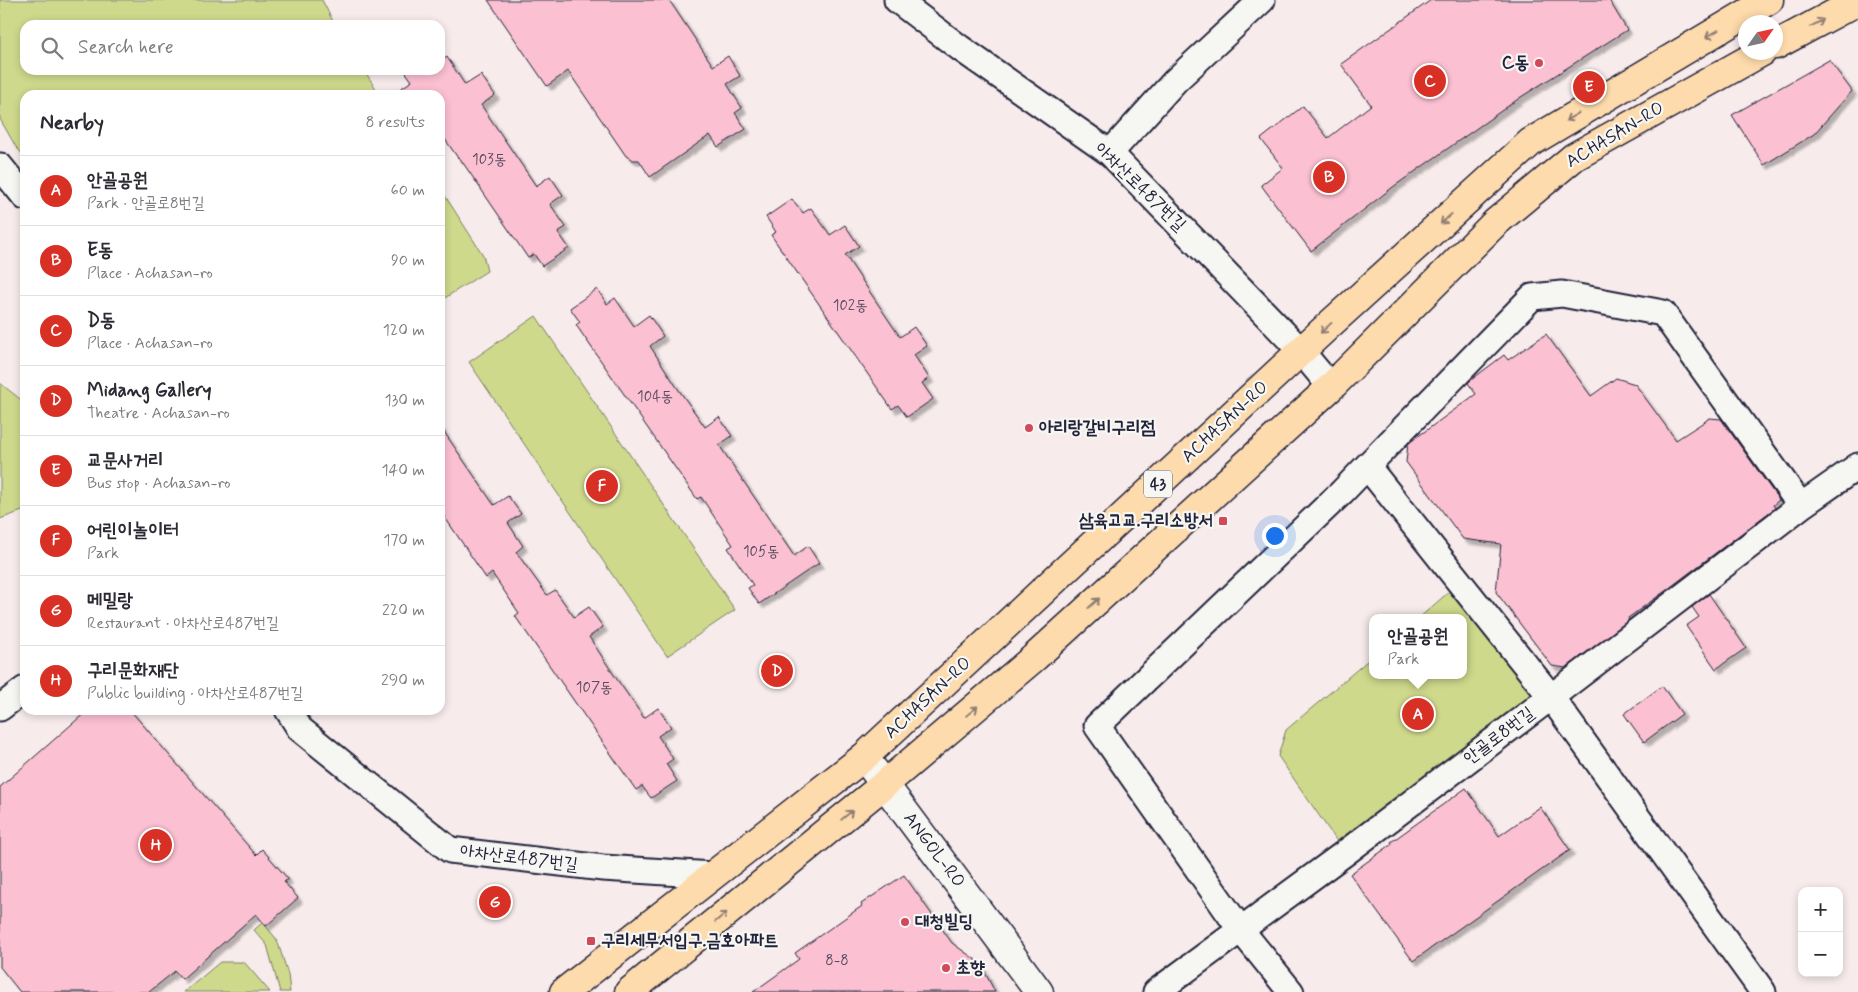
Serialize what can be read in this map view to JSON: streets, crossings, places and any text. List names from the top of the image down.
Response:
{
  "streets": {
    "main road": ["ACHASAN-RO", "43"],
    "street": ["아차산로487번길", "안골로8번길", "ANGOL-RO"]
  },
  "crossings": [
    ["ACHASAN-RO", "아차산로487번길"],
    ["ACHASAN-RO", "ANGOL-RO"]
  ],
  "places": {
    "other": [
      "C동",
      "아리랑갈비구리점",
      "대청빌딩",
      "초향"
    ],
    "transit": ["삼육고교.구리소방서", "구리세무서입구.금호아파트"]
  },
  "house_numbers": [
    "103동",
    "102동",
    "104동",
    "105동",
    "107동",
    "8-8"
  ],
  "north": "top right",
  "page": {
    "search": "Search here",
    "pins": [
      "C",
      "E",
      "B",
      "F",
      "D",
      "A",
      "H",
      "G"
    ],
    "heading": ["Nearby", "8 results"],
    "list": [
      {
        "mark": "A",
        "name": "안골공원",
        "note": "Park · 안골로8번길",
        "value": "60 m"
      },
      {
        "mark": "B",
        "name": "E동",
        "note": "Place · Achasan-ro",
        "value": "90 m"
      },
      {
        "mark": "C",
        "name": "D동",
        "note": "Place · Achasan-ro",
        "value": "120 m"
      },
      {
        "mark": "D",
        "name": "Midang Gallery",
        "note": "Theatre · Achasan-ro",
        "value": "130 m"
      },
      {
        "mark": "E",
        "name": "교문사거리",
        "note": "Bus stop · Achasan-ro",
        "value": "140 m"
      },
      {
        "mark": "F",
        "name": "어린이놀이터",
        "note": "Park",
        "value": "170 m"
      },
      {
        "mark": "G",
        "name": "메밀랑",
        "note": "Restaurant · 아차산로487번길",
        "value": "220 m"
      },
      {
        "mark": "H",
        "name": "구리문화재단",
        "note": "Public building · 아차산로487번길",
        "value": "290 m"
      }
    ],
    "popup": ["안골공원", "Park"],
    "map_buttons": ["+", "−"]
  }
}
